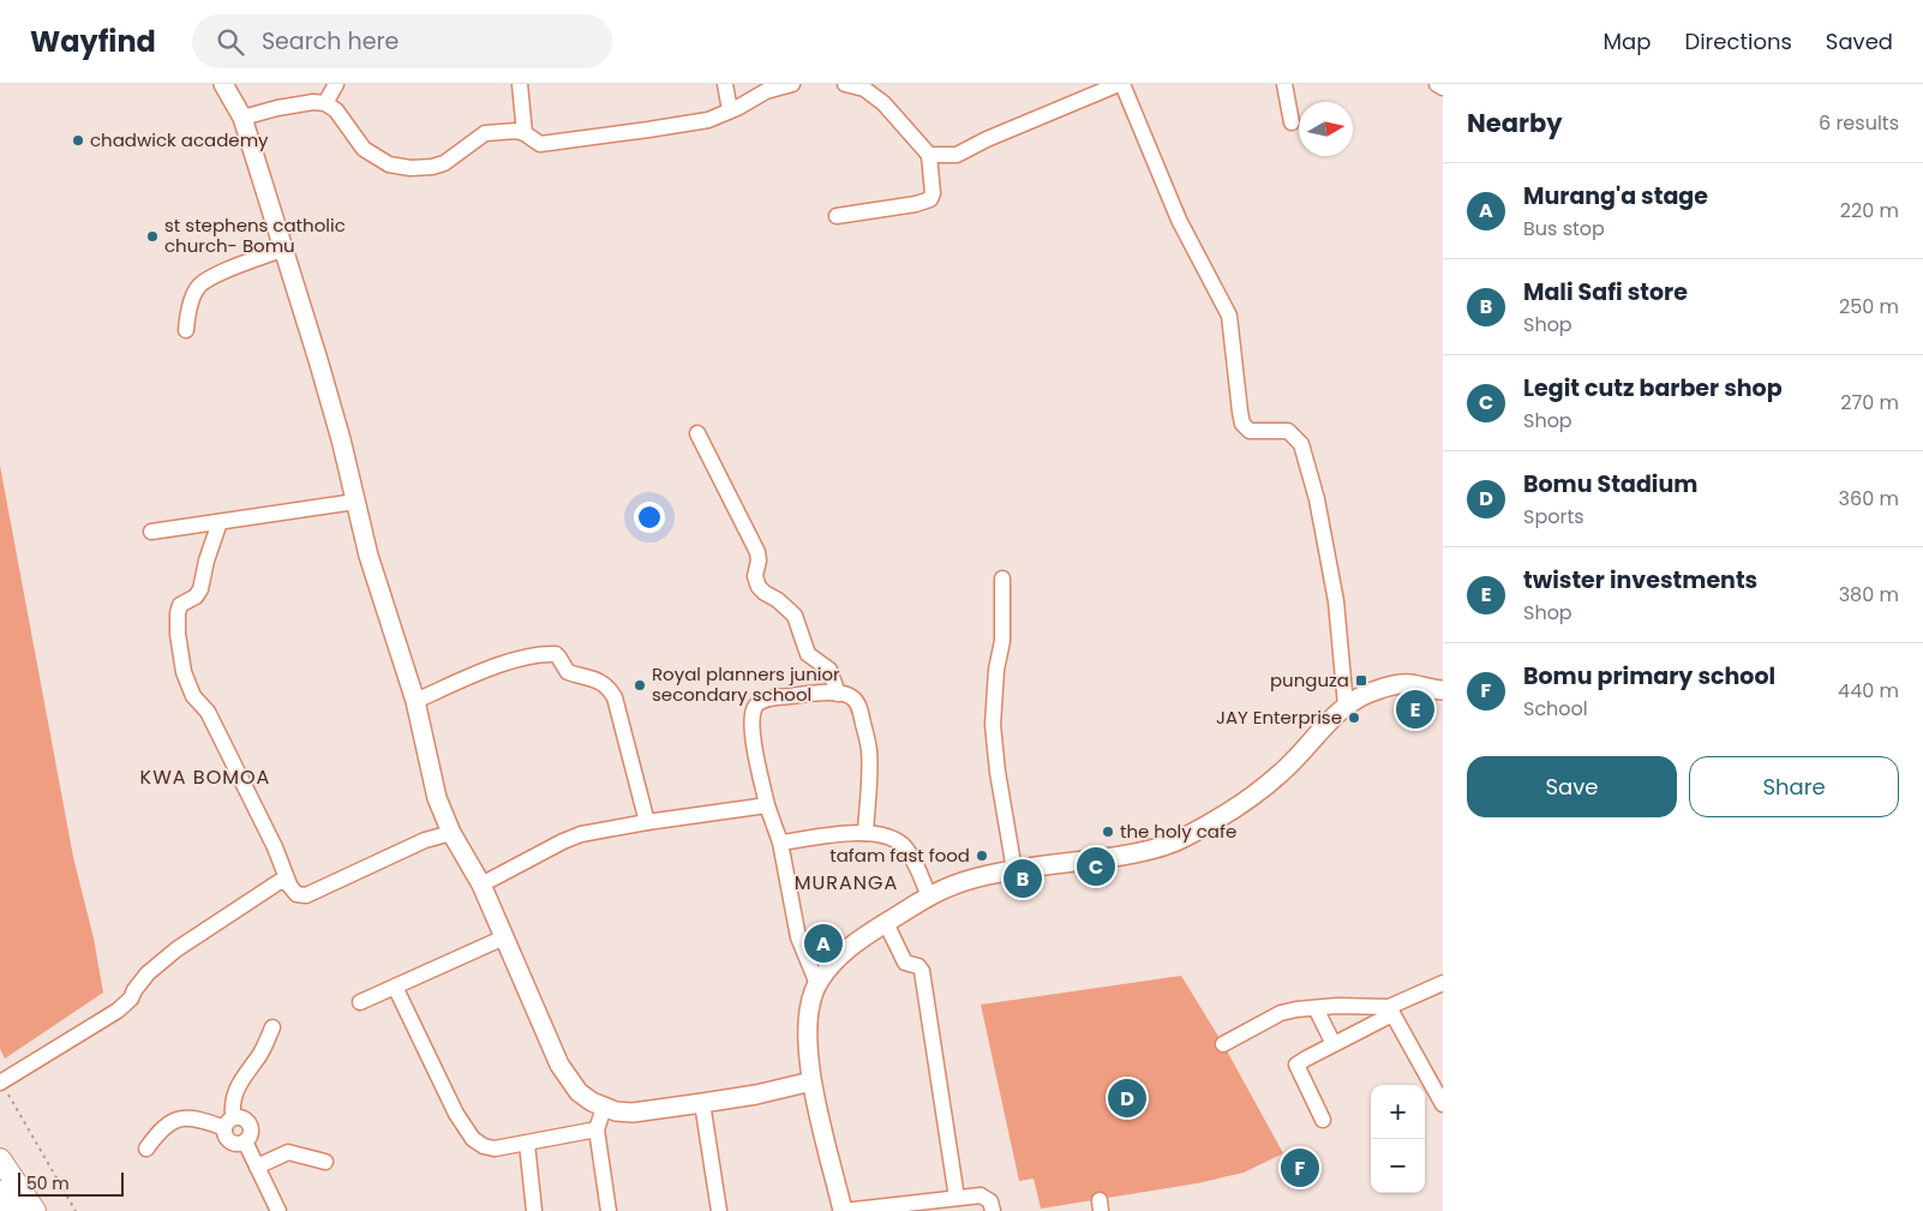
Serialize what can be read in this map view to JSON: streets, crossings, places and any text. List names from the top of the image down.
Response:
{
  "districts": ["KWA BOMOA", "MURANGA"],
  "places": {
    "other": [
      "chadwick academy",
      "st stephens catholic church- Bomu",
      "Royal planners junior secondary school",
      "JAY Enterprise",
      "the holy cafe",
      "tafam fast food"
    ],
    "transit": ["punguza"]
  },
  "scale_bar": "50 m",
  "north": "right",
  "page": {
    "header": "Wayfind",
    "search": "Search here",
    "nav": ["Map", "Directions", "Saved"],
    "heading": ["Nearby", "6 results"],
    "list": [
      {
        "mark": "A",
        "name": "Murang'a stage",
        "note": "Bus stop",
        "value": "220 m"
      },
      {
        "mark": "B",
        "name": "Mali Safi store",
        "note": "Shop",
        "value": "250 m"
      },
      {
        "mark": "C",
        "name": "Legit cutz barber shop",
        "note": "Shop",
        "value": "270 m"
      },
      {
        "mark": "D",
        "name": "Bomu Stadium",
        "note": "Sports",
        "value": "360 m"
      },
      {
        "mark": "E",
        "name": "twister investments",
        "note": "Shop",
        "value": "380 m"
      },
      {
        "mark": "F",
        "name": "Bomu primary school",
        "note": "School",
        "value": "440 m"
      }
    ],
    "pins": [
      "E",
      "C",
      "B",
      "A",
      "D",
      "F"
    ],
    "buttons": ["Save", "Share"],
    "map_buttons": ["+", "−"],
    "scale": "50 m"
  }
}
